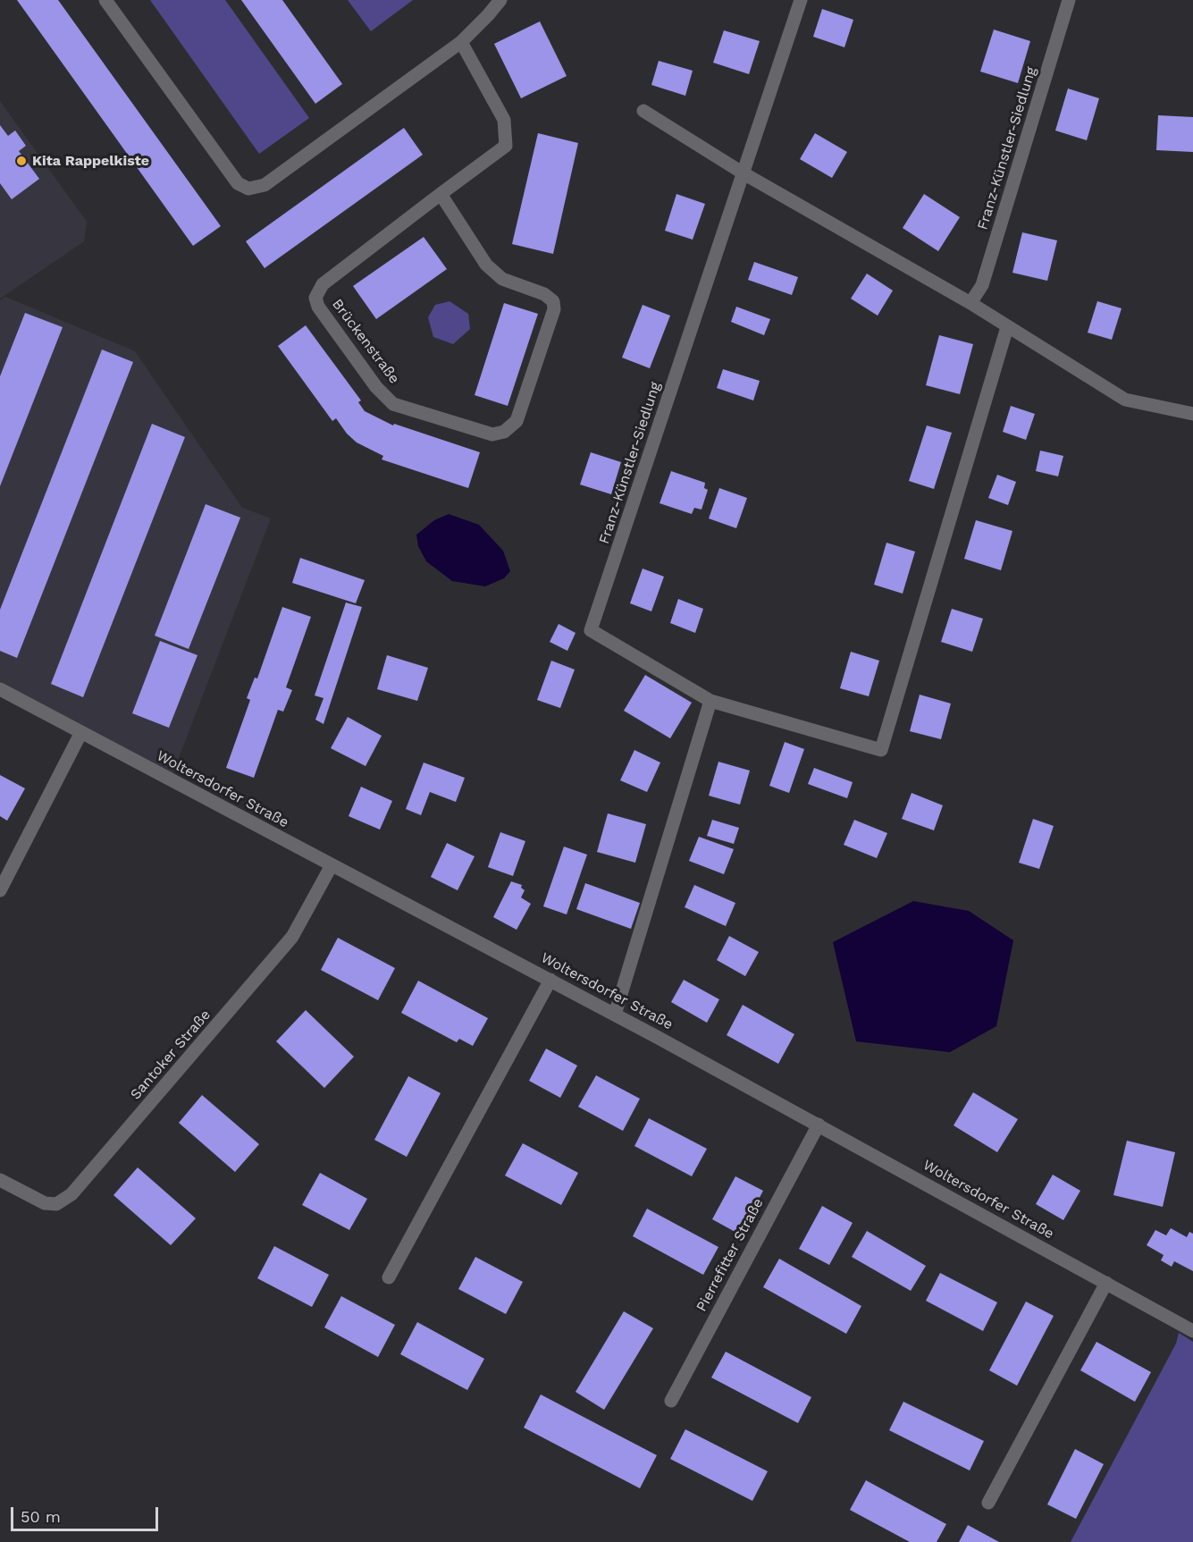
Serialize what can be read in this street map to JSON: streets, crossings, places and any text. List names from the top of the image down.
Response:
{
  "streets": {
    "street": [
      "Franz-Künstler-Siedlung",
      "Brückenstraße",
      "Woltersdorfer Straße",
      "Santoker Straße",
      "Pierrefitter Straße"
    ]
  },
  "crossings": [
    ["Woltersdorfer Straße", "Santoker Straße"],
    ["Woltersdorfer Straße", "Pierrefitter Straße"]
  ],
  "places": ["Kita Rappelkiste"],
  "scale_bar": "50 m"
}
